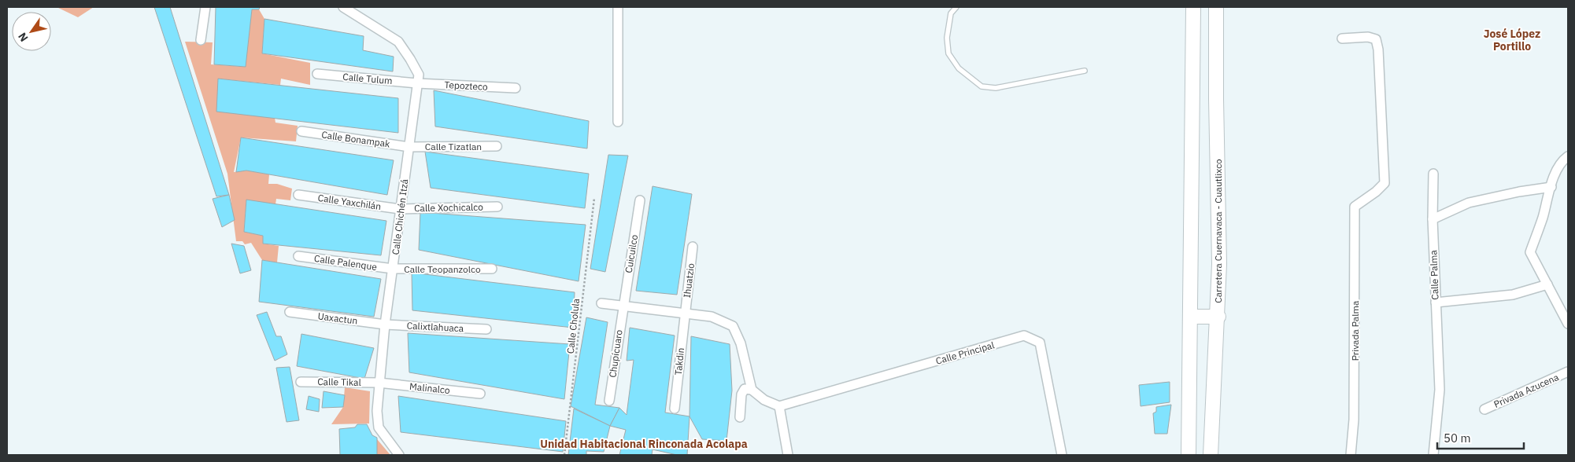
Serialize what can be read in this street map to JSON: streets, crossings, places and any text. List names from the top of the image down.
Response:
{
  "streets": {
    "main road": ["Carretera Cuernavaca - Cuautlixco"],
    "street": [
      "Calle Tulum",
      "Tepozteco",
      "Calle Bonampak",
      "Calle Tizatlan",
      "Calle Yaxchilán",
      "Calle Xochicalco",
      "Calle Chichén Itzá",
      "Cuicuilco",
      "Calle Palenque",
      "Calle Teopanzolco",
      "Calle Palma",
      "Ihuatzio",
      "Uaxactun",
      "Calixtlahuaca",
      "Privada Palma",
      "Calle Principal",
      "Chupícuaro",
      "Takdin",
      "Calle Tikal",
      "Malinalco",
      "Privada Azucena"
    ],
    "path": ["Calle Cholula"]
  },
  "crossings": [
    ["Calle Tulum", "Tepozteco"],
    ["Calle Tulum", "Calle Chichén Itzá"],
    ["Tepozteco", "Calle Chichén Itzá"],
    ["Calle Bonampak", "Calle Tizatlan"],
    ["Calle Bonampak", "Calle Chichén Itzá"],
    ["Calle Tizatlan", "Calle Chichén Itzá"],
    ["Calle Yaxchilán", "Calle Xochicalco"],
    ["Calle Yaxchilán", "Calle Chichén Itzá"],
    ["Calle Xochicalco", "Calle Chichén Itzá"],
    ["Calle Chichén Itzá", "Calle Palenque"],
    ["Calle Chichén Itzá", "Calle Teopanzolco"],
    ["Calle Chichén Itzá", "Uaxactun"],
    ["Calle Chichén Itzá", "Calixtlahuaca"],
    ["Calle Chichén Itzá", "Calle Tikal"],
    ["Calle Chichén Itzá", "Malinalco"],
    ["Cuicuilco", "Chupícuaro"],
    ["Calle Palenque", "Calle Teopanzolco"],
    ["Ihuatzio", "Takdin"],
    ["Uaxactun", "Calixtlahuaca"],
    ["Calle Tikal", "Malinalco"]
  ],
  "districts": ["José López Portillo", "Unidad Habitacional Rinconada Acolapa"],
  "scale_bar": "50 m",
  "north": "bottom left"
}
